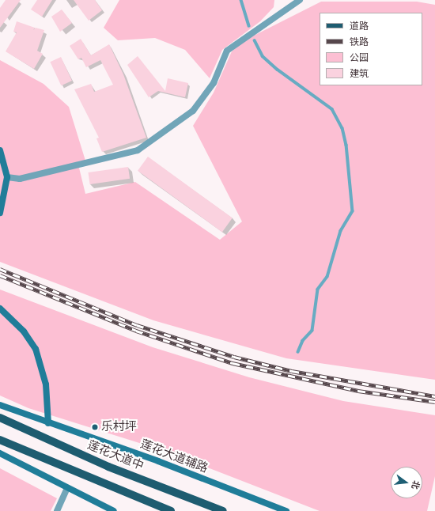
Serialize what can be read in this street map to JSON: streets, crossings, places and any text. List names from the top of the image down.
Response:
{
  "streets": {
    "main road": ["莲花大道中"],
    "street": ["莲花大道辅路"]
  },
  "places": ["乐村坪"],
  "legend": [
    "道路",
    "铁路",
    "公园",
    "建筑"
  ],
  "north": "right"
}
